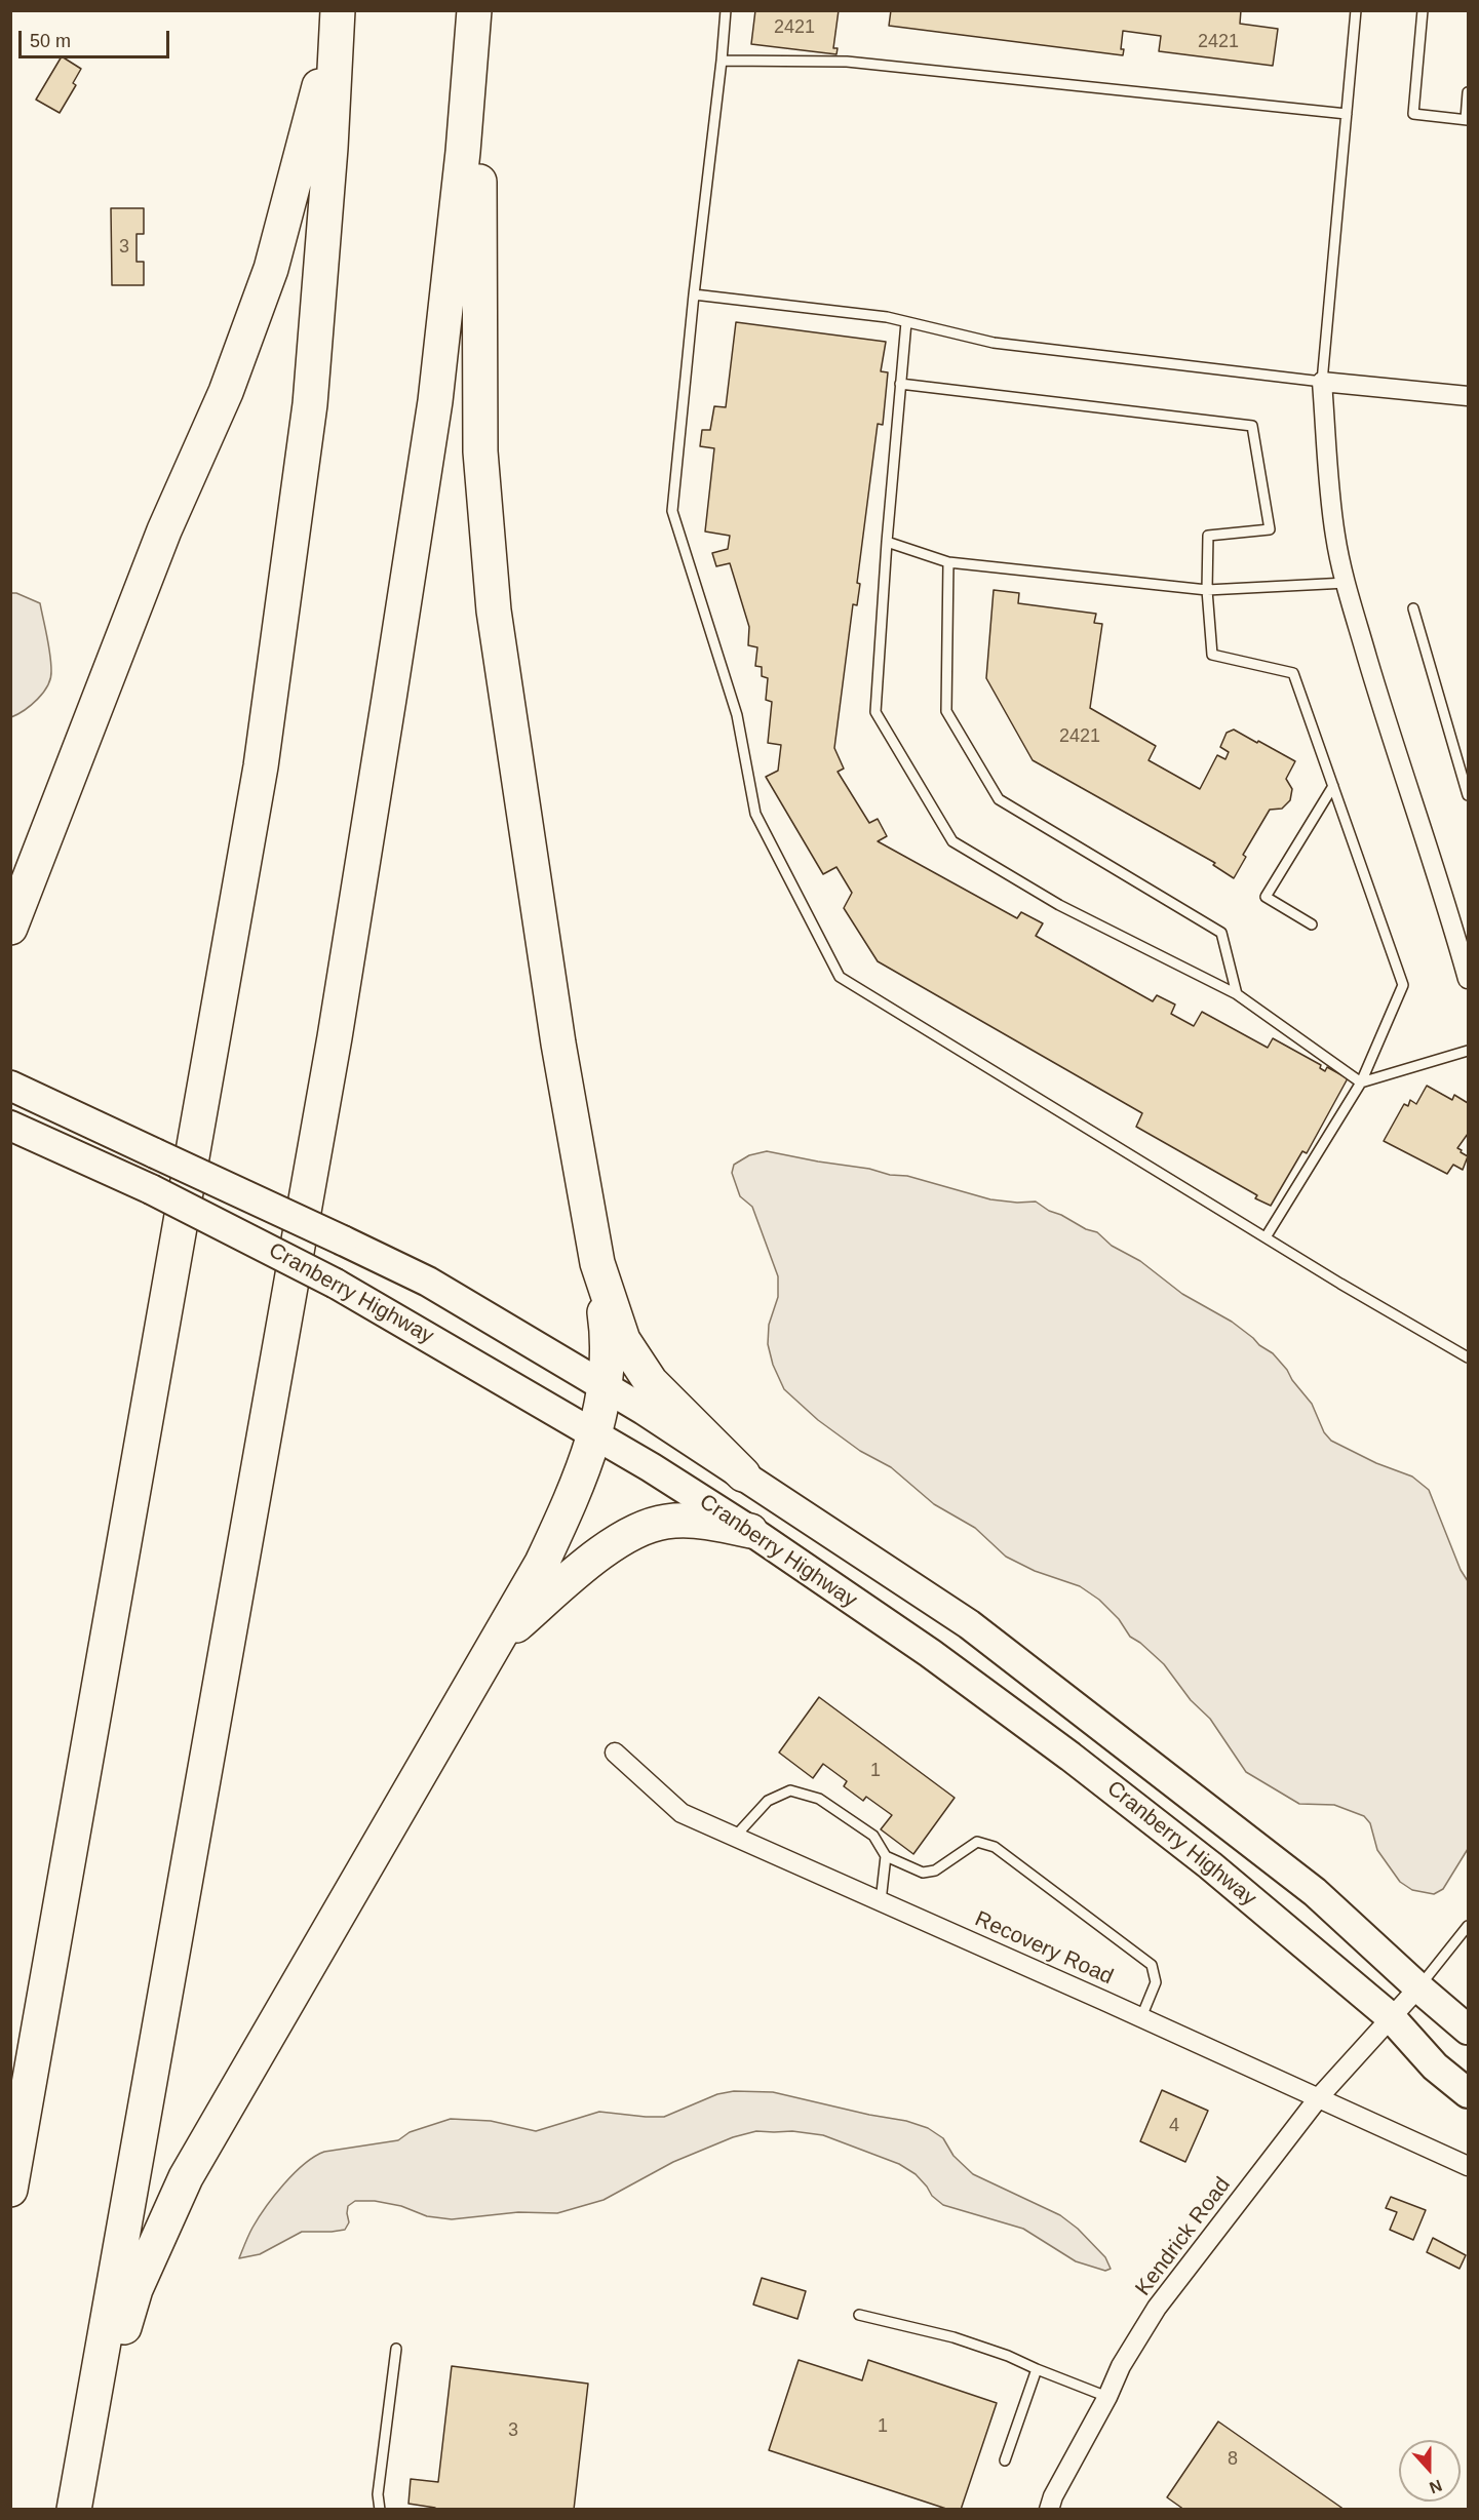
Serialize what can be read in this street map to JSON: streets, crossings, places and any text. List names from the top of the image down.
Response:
{
  "streets": {
    "main road": ["Cranberry Highway"],
    "street": ["Recovery Road", "Kendrick Road"]
  },
  "crossings": [
    ["Cranberry Highway", "Kendrick Road"],
    ["Recovery Road", "Kendrick Road"]
  ],
  "house_numbers": [
    "2421",
    "2421",
    "3",
    "2421",
    "1",
    "4",
    "1",
    "3",
    "8"
  ],
  "scale_bar": "50 m",
  "north": "bottom"
}
